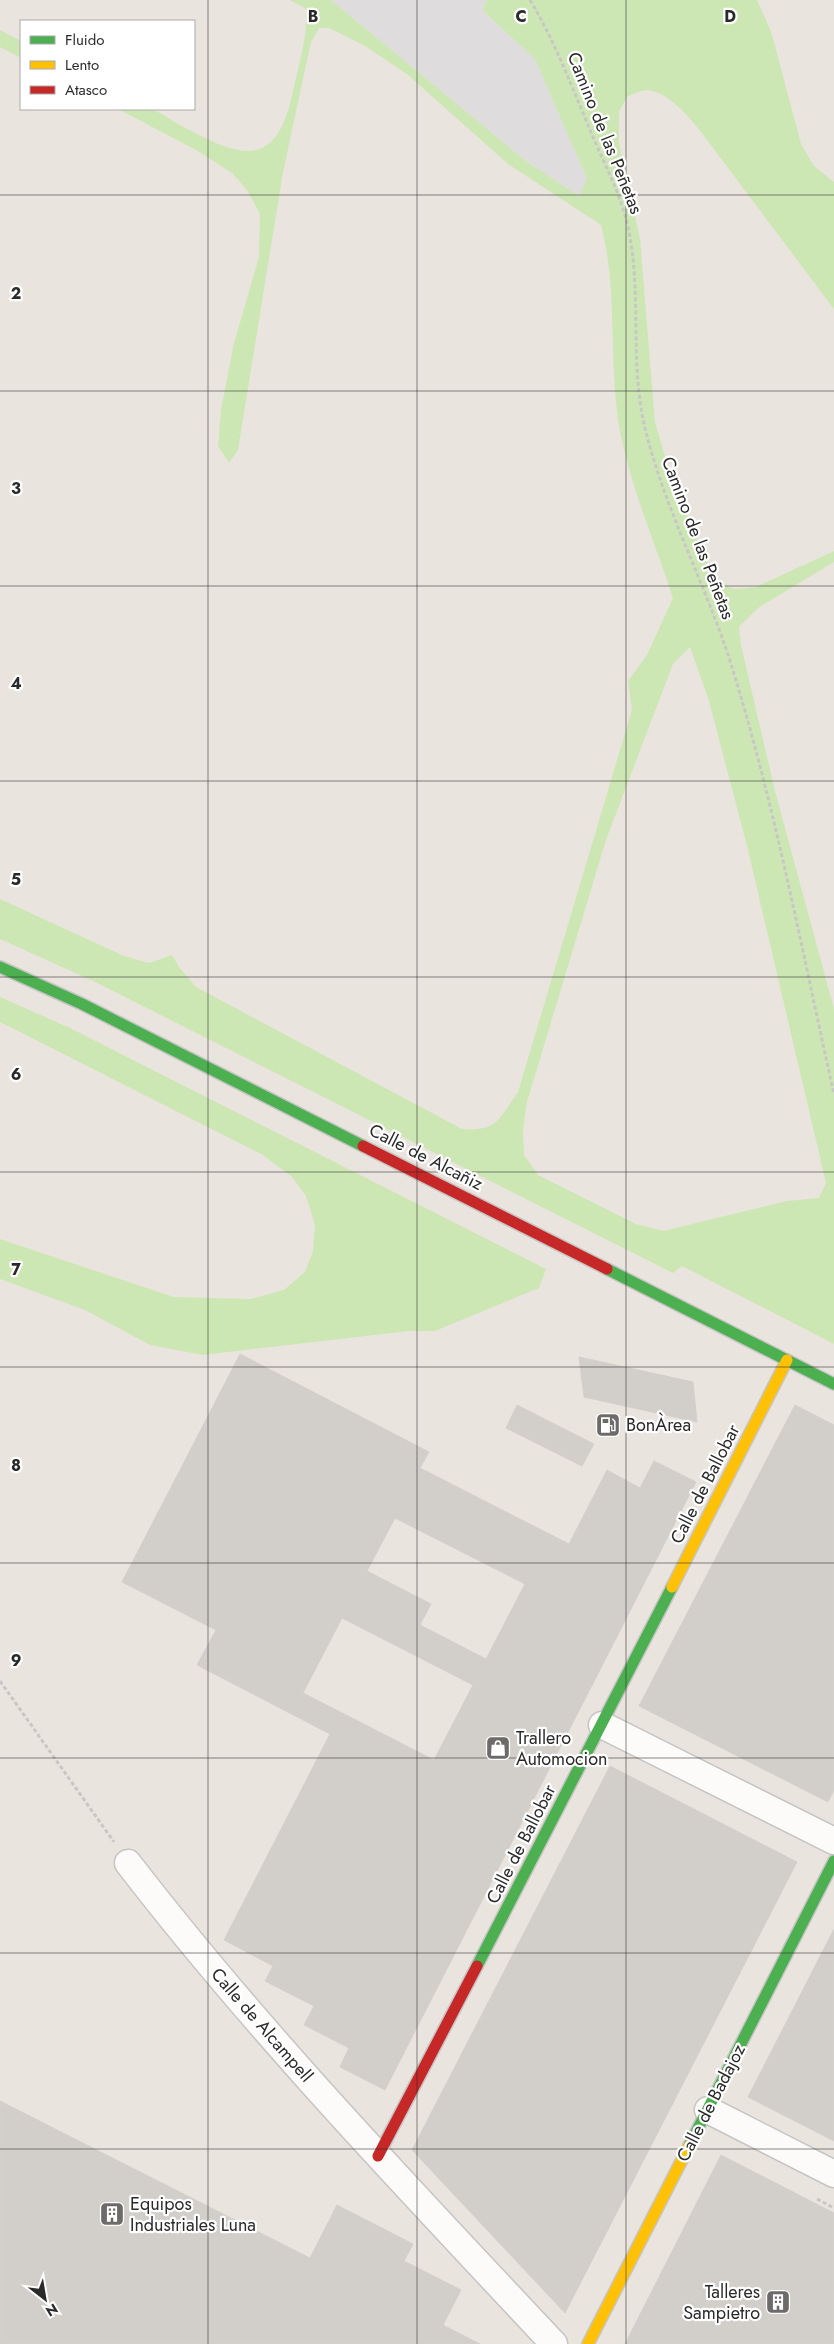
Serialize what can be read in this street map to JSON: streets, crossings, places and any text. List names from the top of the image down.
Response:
{
  "streets": {
    "street": [
      "Calle de Alcañiz",
      "Calle de Ballobar",
      "Calle de Alcampell",
      "Calle de Badajoz"
    ],
    "path": ["Camino de las Peñetas"]
  },
  "crossings": [
    ["Calle de Alcañiz", "Calle de Ballobar"],
    ["Calle de Ballobar", "Calle de Alcampell"]
  ],
  "places": {
    "fuel station": ["BonÀrea"],
    "shop": ["Trallero Automocion"],
    "building": ["Equipos Industriales Luna", "Talleres Sampietro"]
  },
  "legend": ["Fluido", "Lento", "Atasco"],
  "north": "bottom right",
  "grid": {
    "columns": ["B", "C", "D"],
    "rows": [
      "2",
      "3",
      "4",
      "5",
      "6",
      "7",
      "8",
      "9"
    ]
  }
}
